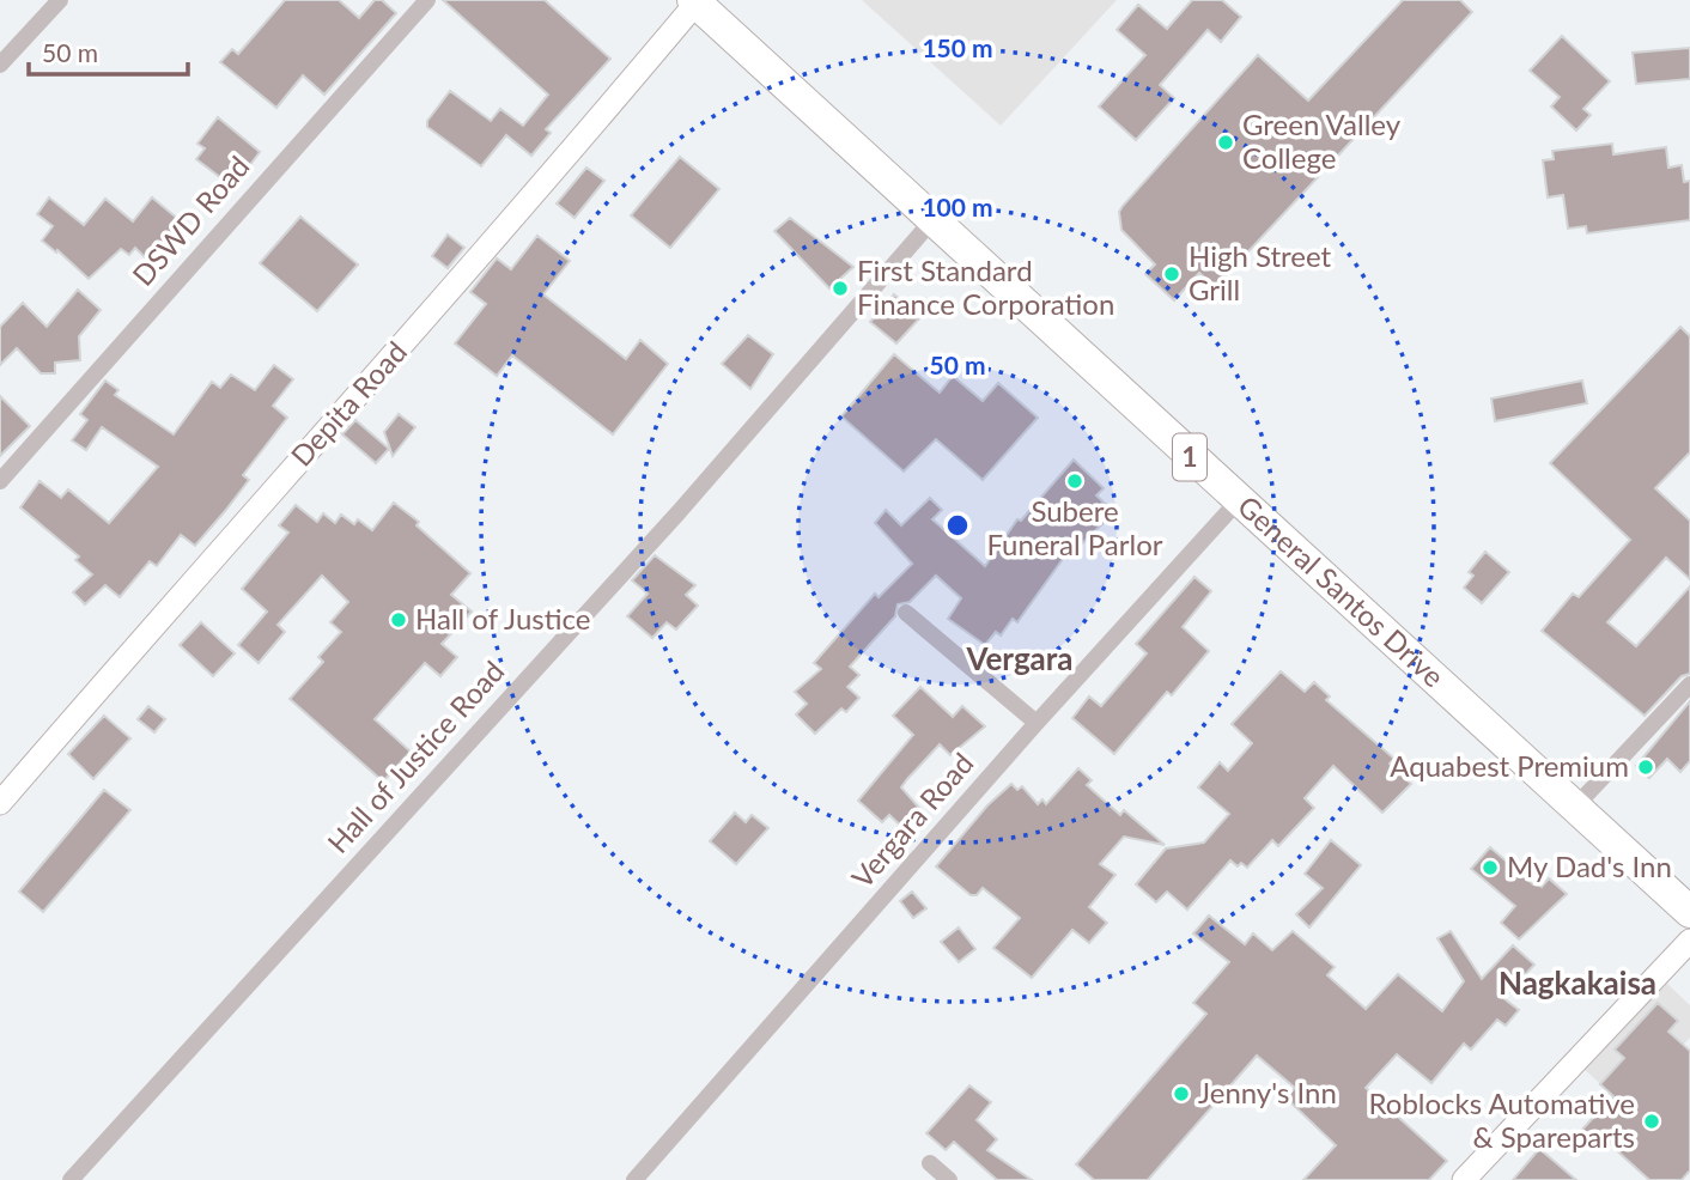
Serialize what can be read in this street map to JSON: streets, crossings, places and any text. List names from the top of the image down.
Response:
{
  "streets": {
    "highway": ["1", "General Santos Drive"],
    "street": [
      "DSWD Road",
      "Depita Road",
      "Hall of Justice Road",
      "Vergara Road"
    ]
  },
  "crossings": [
    ["Depita Road", "General Santos Drive"],
    ["General Santos Drive", "Hall of Justice Road"],
    ["General Santos Drive", "Vergara Road"]
  ],
  "districts": ["Vergara", "Nagkakaisa"],
  "places": [
    "Green Valley College",
    "High Street Grill",
    "First Standard Finance Corporation",
    "Subere Funeral Parlor",
    "Hall of Justice",
    "Aquabest Premium",
    "My Dad's Inn",
    "Jenny's Inn",
    "Roblocks Automative & Spareparts"
  ],
  "scale_bar": "50 m",
  "rings": ["150 m", "100 m", "50 m"]
}
